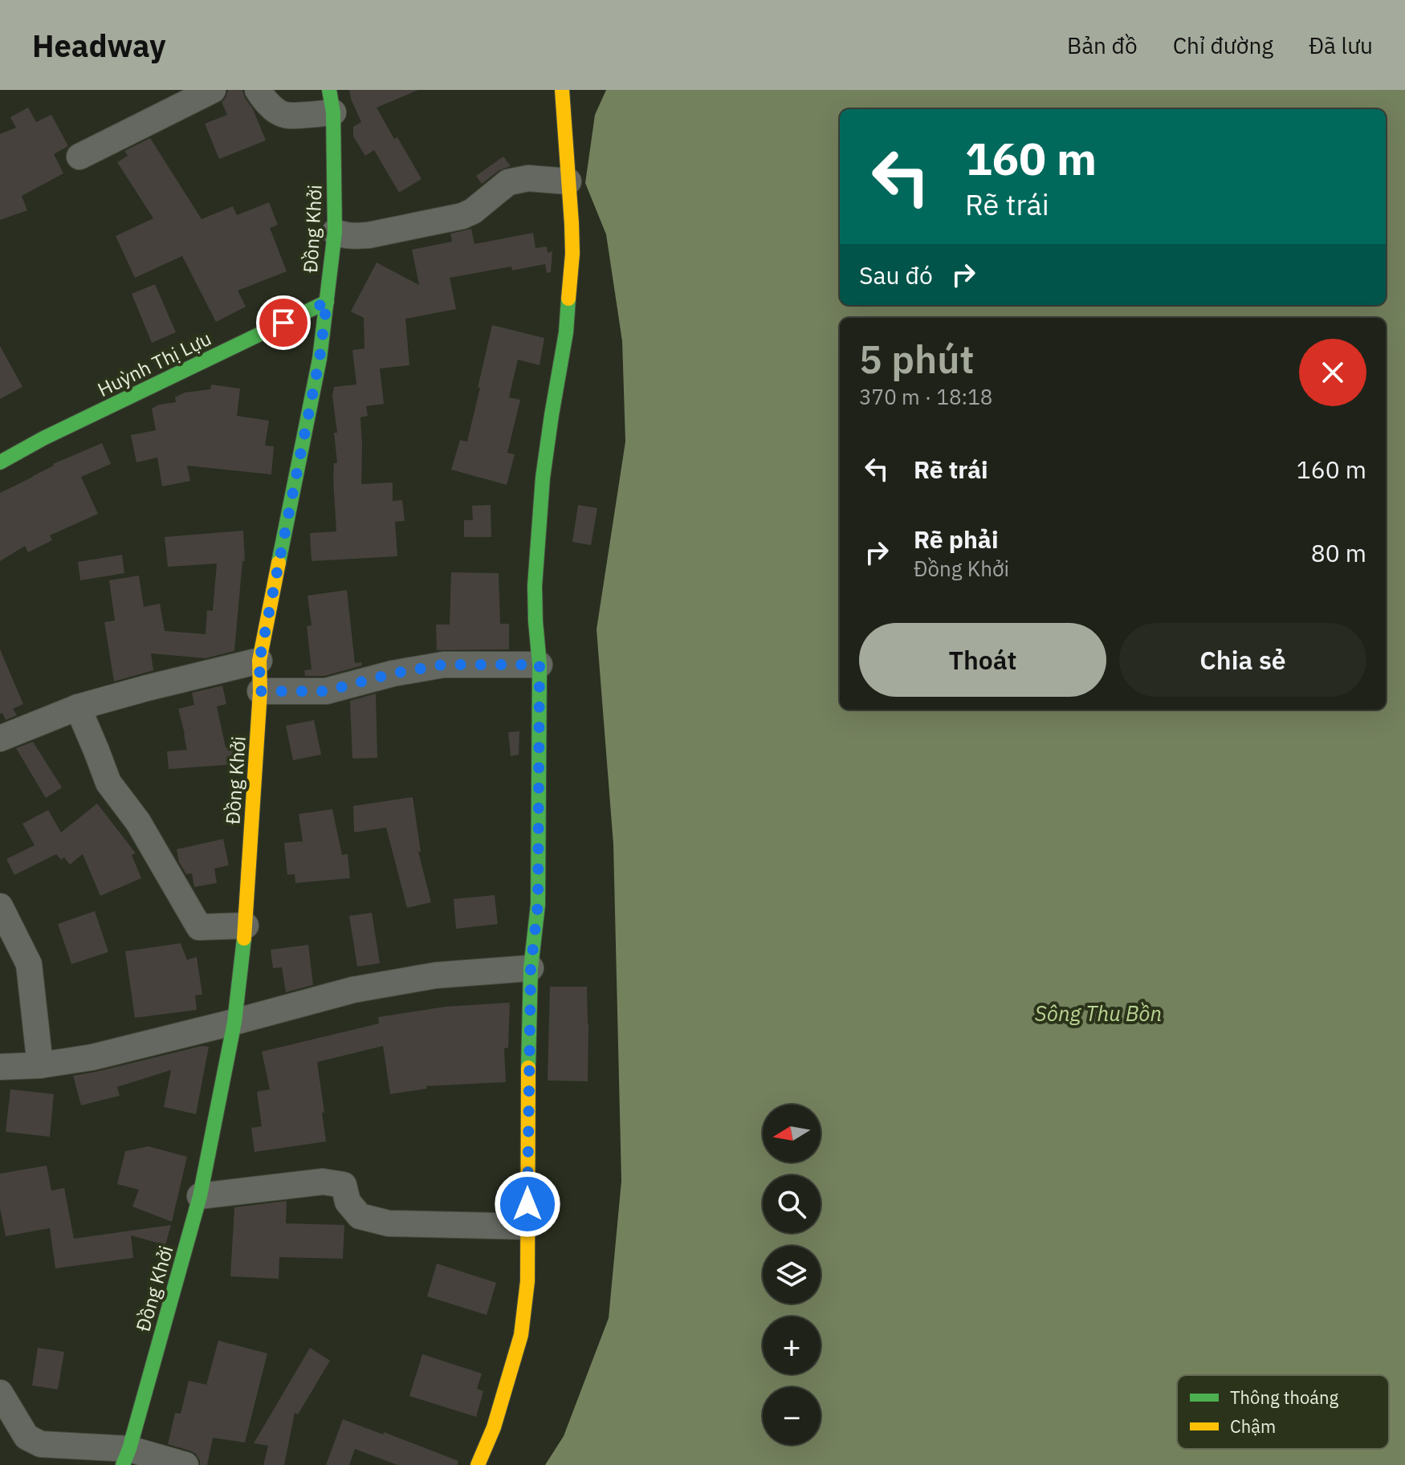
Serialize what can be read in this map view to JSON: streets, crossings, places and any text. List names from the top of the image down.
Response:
{
  "streets": {
    "street": ["Đồng Khởi", "Huỳnh Thị Lựu"]
  },
  "crossings": [
    ["Đồng Khởi", "Huỳnh Thị Lựu"]
  ],
  "water": ["Sông Thu Bồn"],
  "legend": ["Thông thoáng", "Chậm"],
  "north": "left",
  "page": {
    "header": "Headway",
    "nav": ["Bản đồ", "Chỉ đường", "Đã lưu"],
    "turn": ["160 m", "Rẽ trái"],
    "then": "Sau đó",
    "heading": ["5 phút", "370 m · 18:18"],
    "list": [
      {
        "name": "Rẽ trái",
        "value": "160 m"
      },
      {
        "name": "Rẽ phải",
        "note": "Đồng Khởi",
        "value": "80 m"
      }
    ],
    "buttons": ["Thoát", "Chia sẻ"],
    "map_buttons": ["+", "−"]
  }
}
